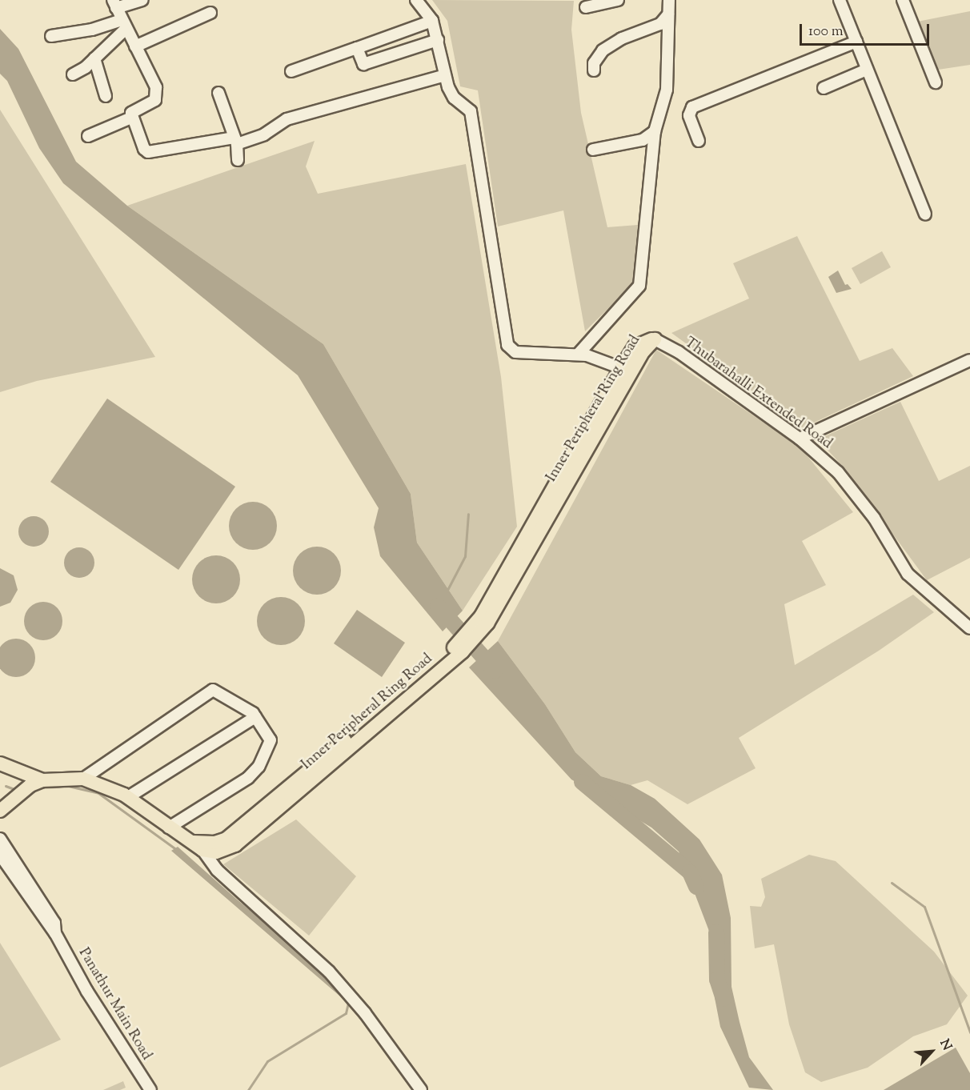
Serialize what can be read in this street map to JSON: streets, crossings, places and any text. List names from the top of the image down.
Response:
{
  "streets": {
    "main road": ["Inner Peripheral Ring Road"],
    "street": ["Thubarahalli Extended Road", "Panathur Main Road"]
  },
  "crossings": [
    ["Thubarahalli Extended Road", "Inner Peripheral Ring Road"]
  ],
  "scale_bar": "100 m",
  "north": "top right"
}
